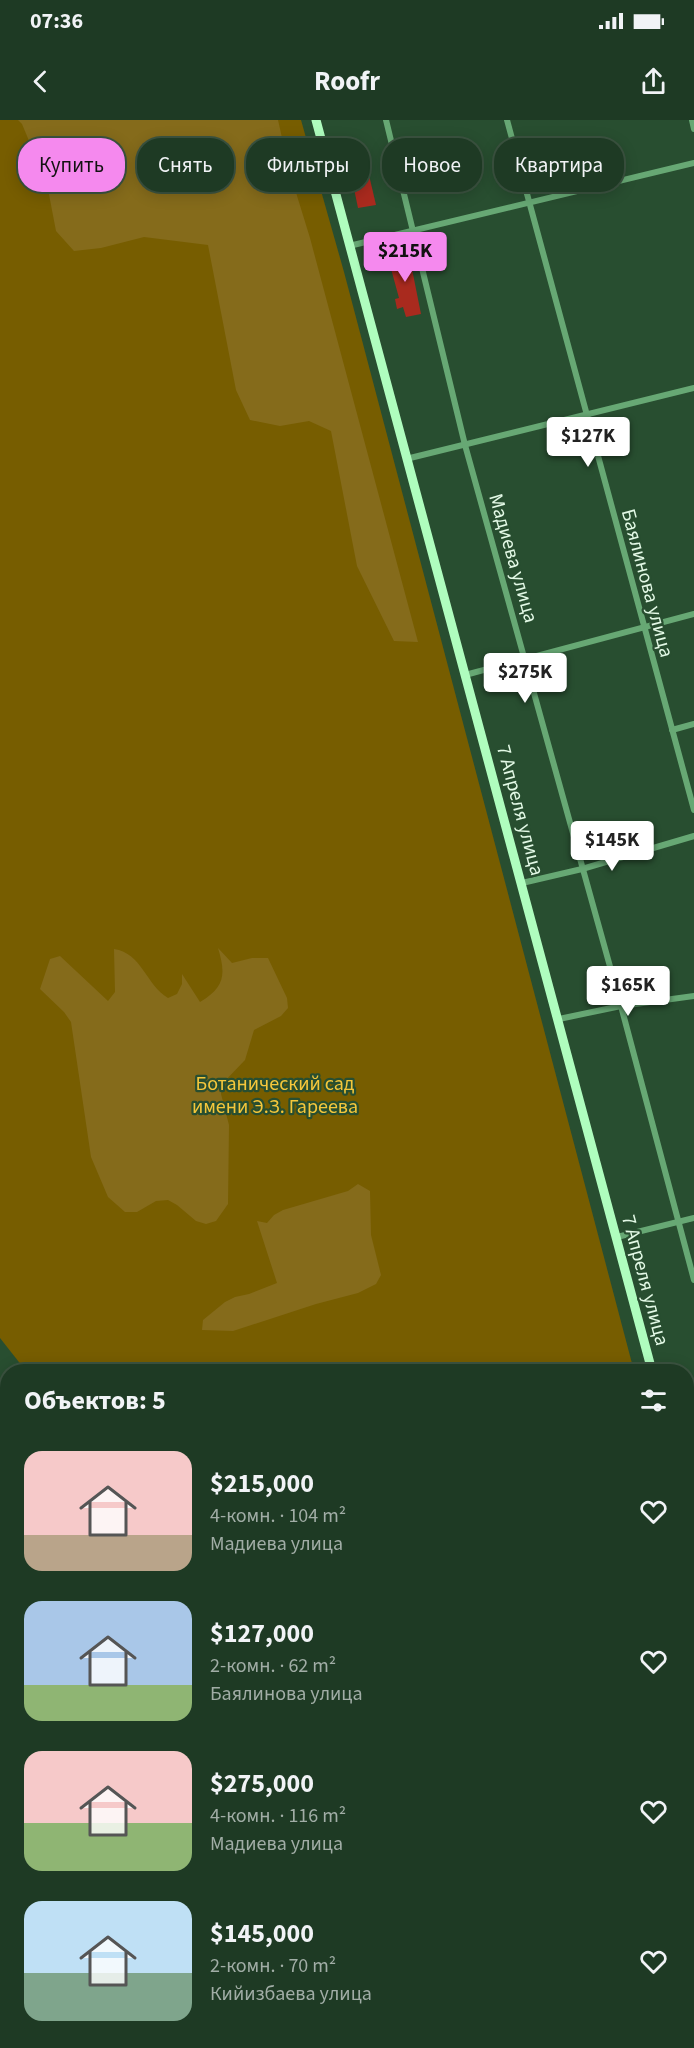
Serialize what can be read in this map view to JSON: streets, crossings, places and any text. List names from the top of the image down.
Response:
{
  "streets": {
    "main road": ["7 Апреля улица"],
    "street": ["Мадиева улица", "Баялинова улица"]
  },
  "parks": ["Ботанический сад имени Э.З. Гареева"],
  "page": {
    "status": "07:36",
    "header": "Roofr",
    "chip": [
      "Купить",
      "Снять",
      "Фильтры",
      "Новое",
      "Квартира"
    ],
    "price": [
      "$215K",
      "$127K",
      "$275K",
      "$145K",
      "$165K"
    ],
    "heading": "Объектов: 5",
    "list": [
      {
        "name": "$215,000",
        "note": "4-комн. · 104 m² · Мадиева улица"
      },
      {
        "name": "$127,000",
        "note": "2-комн. · 62 m² · Баялинова улица"
      },
      {
        "name": "$275,000",
        "note": "4-комн. · 116 m² · Мадиева улица"
      },
      {
        "name": "$145,000",
        "note": "2-комн. · 70 m² · Кийизбаева улица"
      }
    ]
  }
}
